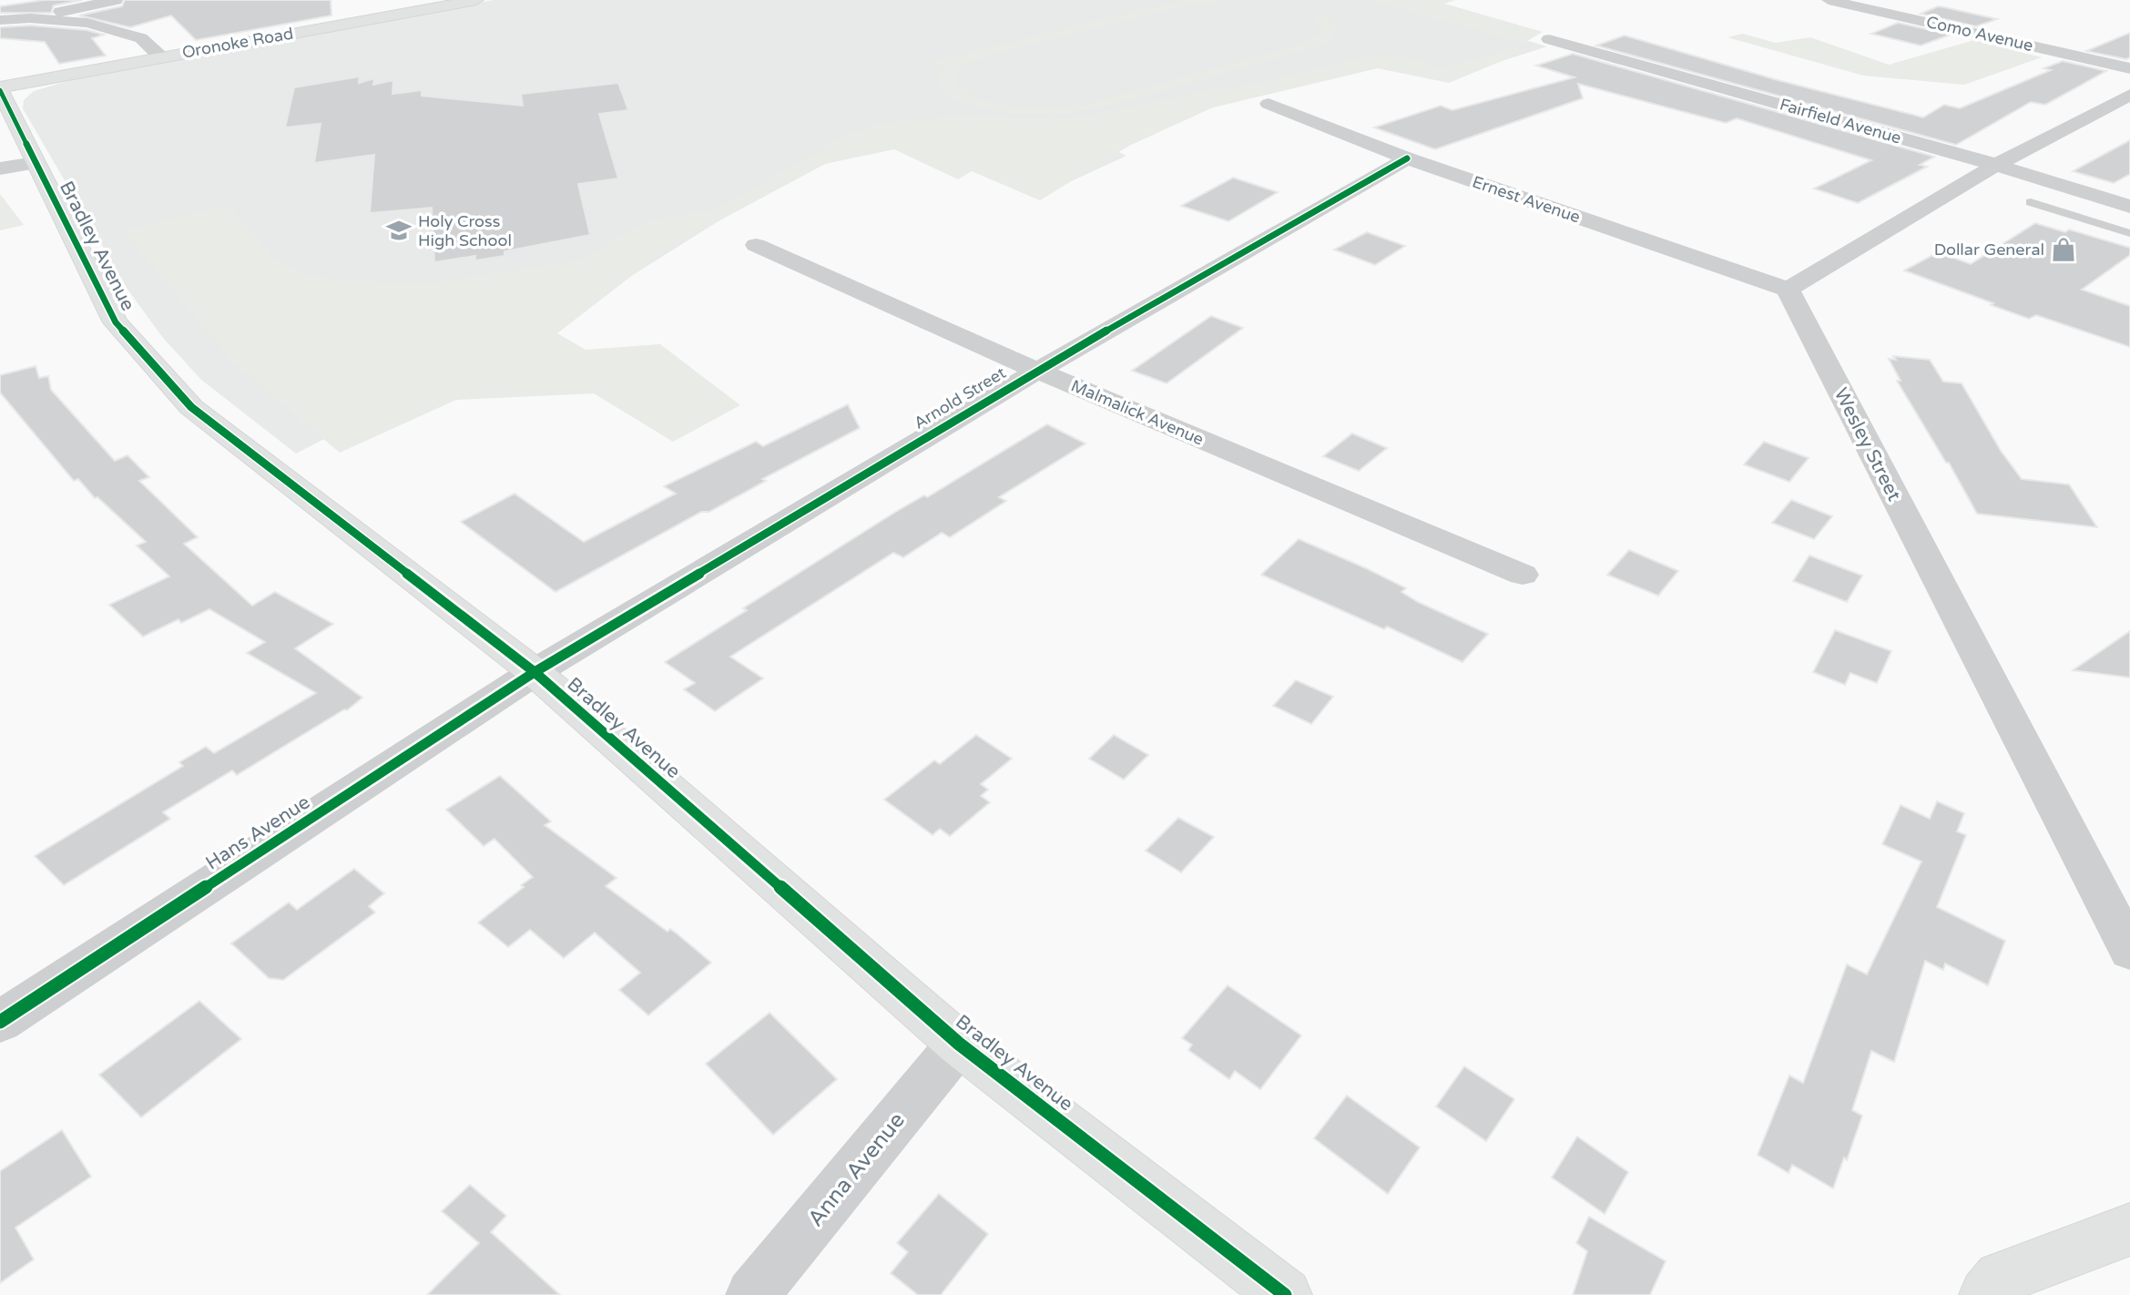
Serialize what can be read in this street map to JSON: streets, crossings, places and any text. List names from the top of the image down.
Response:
{
  "streets": {
    "street": [
      "Como Avenue",
      "Oronoke Road",
      "Fairfield Avenue",
      "Ernest Avenue",
      "Bradley Avenue",
      "Arnold Street",
      "Malmalick Avenue",
      "Wesley Street",
      "Hans Avenue",
      "Anna Avenue"
    ]
  },
  "crossings": [
    ["Oronoke Road", "Bradley Avenue"],
    ["Ernest Avenue", "Arnold Street"],
    ["Ernest Avenue", "Wesley Street"],
    ["Bradley Avenue", "Arnold Street"],
    ["Bradley Avenue", "Hans Avenue"],
    ["Bradley Avenue", "Anna Avenue"],
    ["Arnold Street", "Malmalick Avenue"],
    ["Arnold Street", "Hans Avenue"]
  ],
  "places": {
    "school or university": ["Holy Cross High School"],
    "shop": ["Dollar General"]
  }
}
